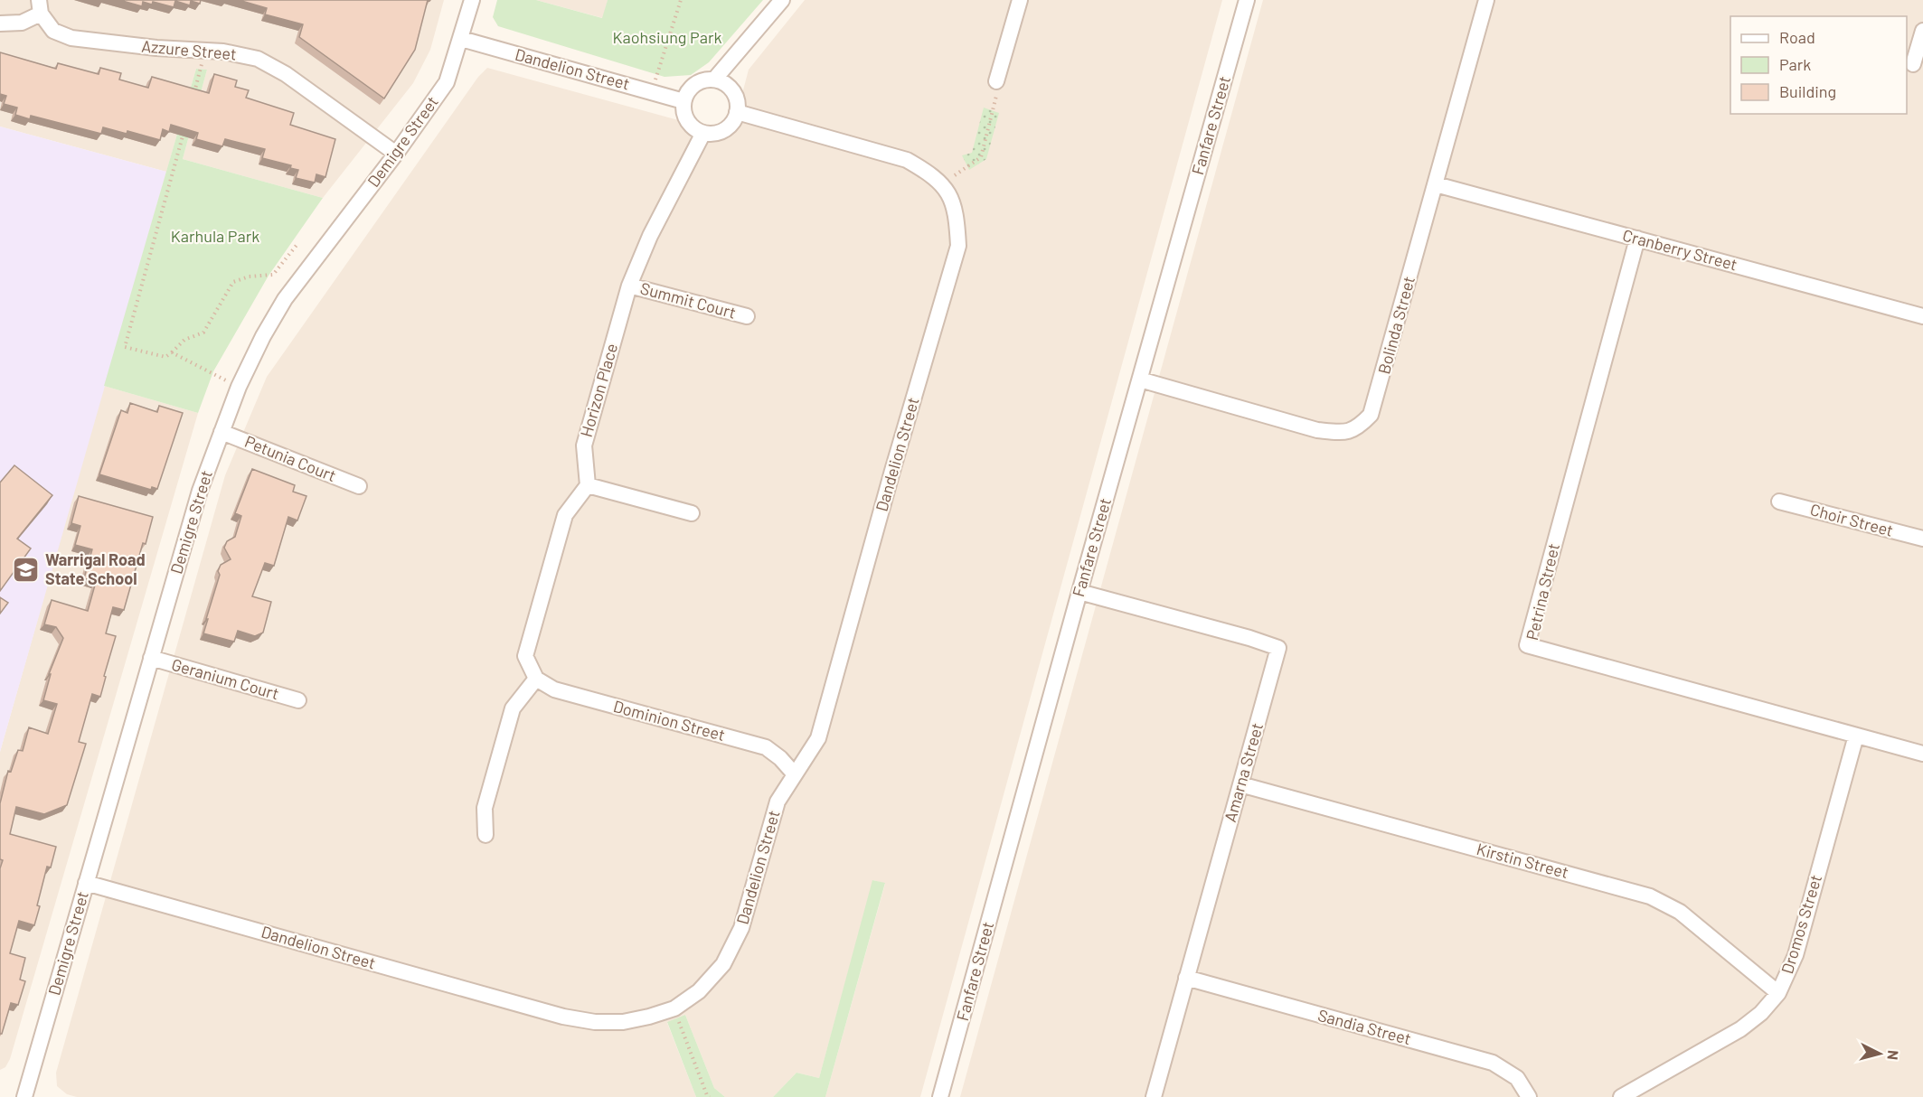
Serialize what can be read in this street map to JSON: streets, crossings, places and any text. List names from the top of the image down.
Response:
{
  "streets": {
    "street": [
      "Azzure Street",
      "Dandelion Street",
      "Fanfare Street",
      "Demigre Street",
      "Cranberry Street",
      "Summit Court",
      "Bolinda Street",
      "Horizon Place",
      "Petunia Court",
      "Choir Street",
      "Petrina Street",
      "Geranium Court",
      "Dominion Street",
      "Amarna Street",
      "Kirstin Street",
      "Dromos Street",
      "Sandia Street"
    ]
  },
  "crossings": [
    ["Azzure Street", "Demigre Street"],
    ["Dandelion Street", "Demigre Street"],
    ["Dandelion Street", "Horizon Place"],
    ["Dandelion Street", "Dominion Street"],
    ["Fanfare Street", "Bolinda Street"],
    ["Fanfare Street", "Amarna Street"],
    ["Demigre Street", "Petunia Court"],
    ["Demigre Street", "Geranium Court"],
    ["Cranberry Street", "Bolinda Street"],
    ["Cranberry Street", "Petrina Street"],
    ["Summit Court", "Horizon Place"],
    ["Petrina Street", "Dromos Street"],
    ["Amarna Street", "Kirstin Street"],
    ["Amarna Street", "Sandia Street"],
    ["Kirstin Street", "Dromos Street"]
  ],
  "parks": ["Kaohsiung Park", "Karhula Park"],
  "places": {
    "school or university": ["Warrigal Road State School"]
  },
  "legend": ["Road", "Park", "Building"],
  "north": "right"
}
